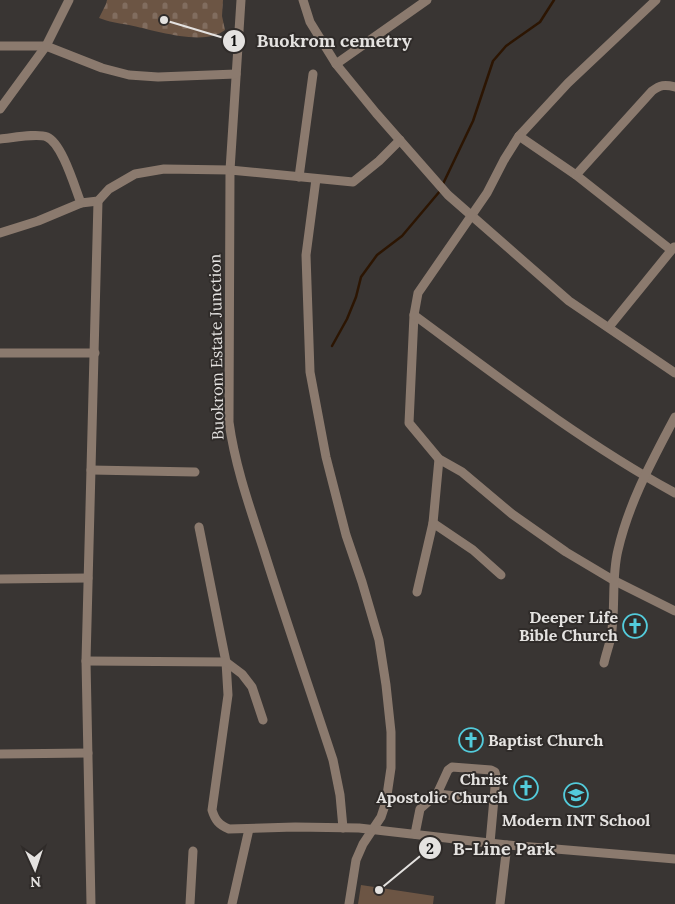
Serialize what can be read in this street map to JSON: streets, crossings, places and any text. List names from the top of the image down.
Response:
{
  "streets": {
    "street": ["Buokrom Estate Junction"]
  },
  "places": {
    "other": ["Buokrom cemetry", "B-Line Park"],
    "church": ["Deeper Life Bible Church", "Baptist Church", "Christ Apostolic Church"],
    "school or university": ["Modern INT School"]
  },
  "north": "bottom"
}
